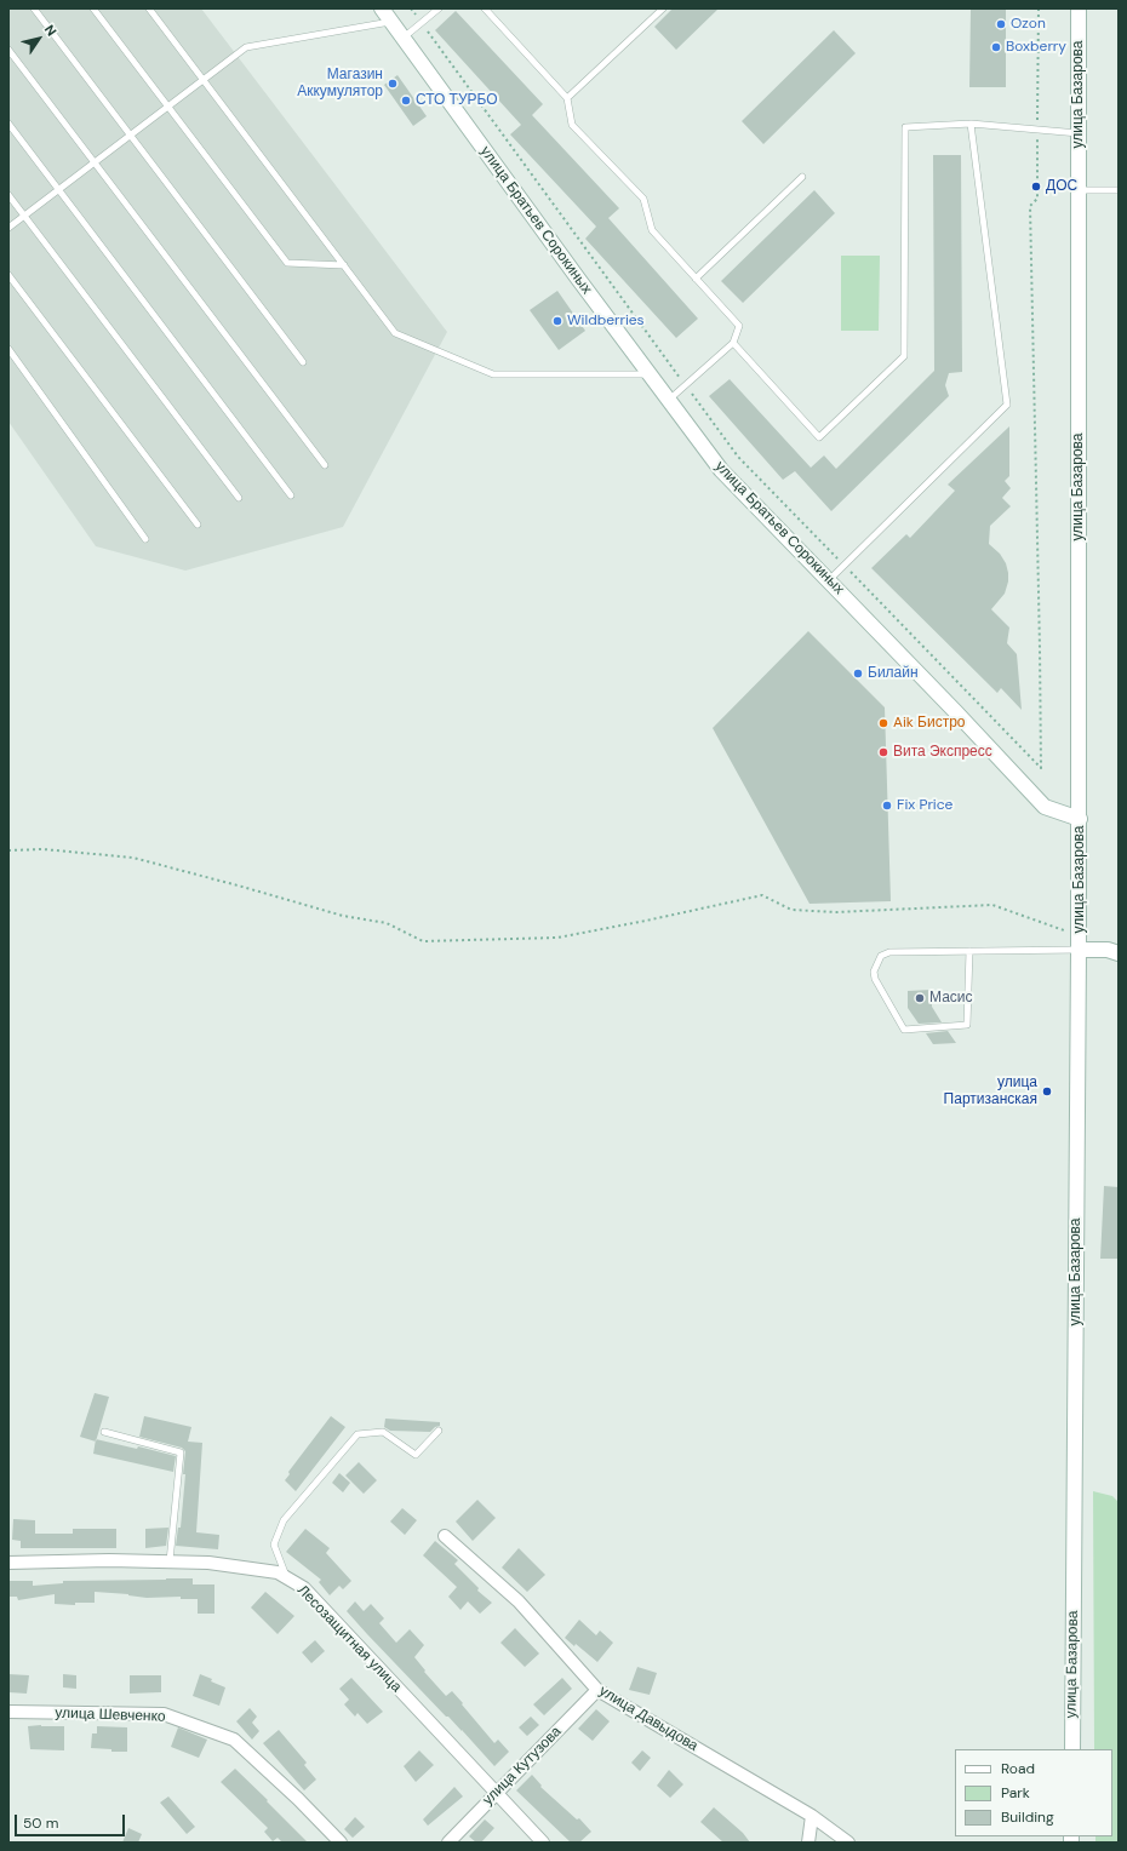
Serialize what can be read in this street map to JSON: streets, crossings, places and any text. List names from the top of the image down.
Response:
{
  "streets": {
    "main road": ["улица Базарова", "улица Братьев Сорокиных"],
    "street": [
      "Лесозащитная улица",
      "улица Шевченко",
      "улица Давыдова",
      "улица Кутузова"
    ]
  },
  "crossings": [
    ["улица Базарова", "улица Братьев Сорокиных"],
    ["Лесозащитная улица", "улица Кутузова"],
    ["улица Давыдова", "улица Кутузова"]
  ],
  "places": [
    "Ozon",
    "Boxberry",
    "Магазин Аккумулятор",
    "СТО ТУРБО",
    "ДОС",
    "Wildberries",
    "Билайн",
    "Aik Бистро",
    "Вита Экспресс",
    "Fix Price",
    "Масис",
    "улица Партизанская"
  ],
  "legend": ["Road", "Park", "Building"],
  "scale_bar": "50 m",
  "north": "top right"
}
